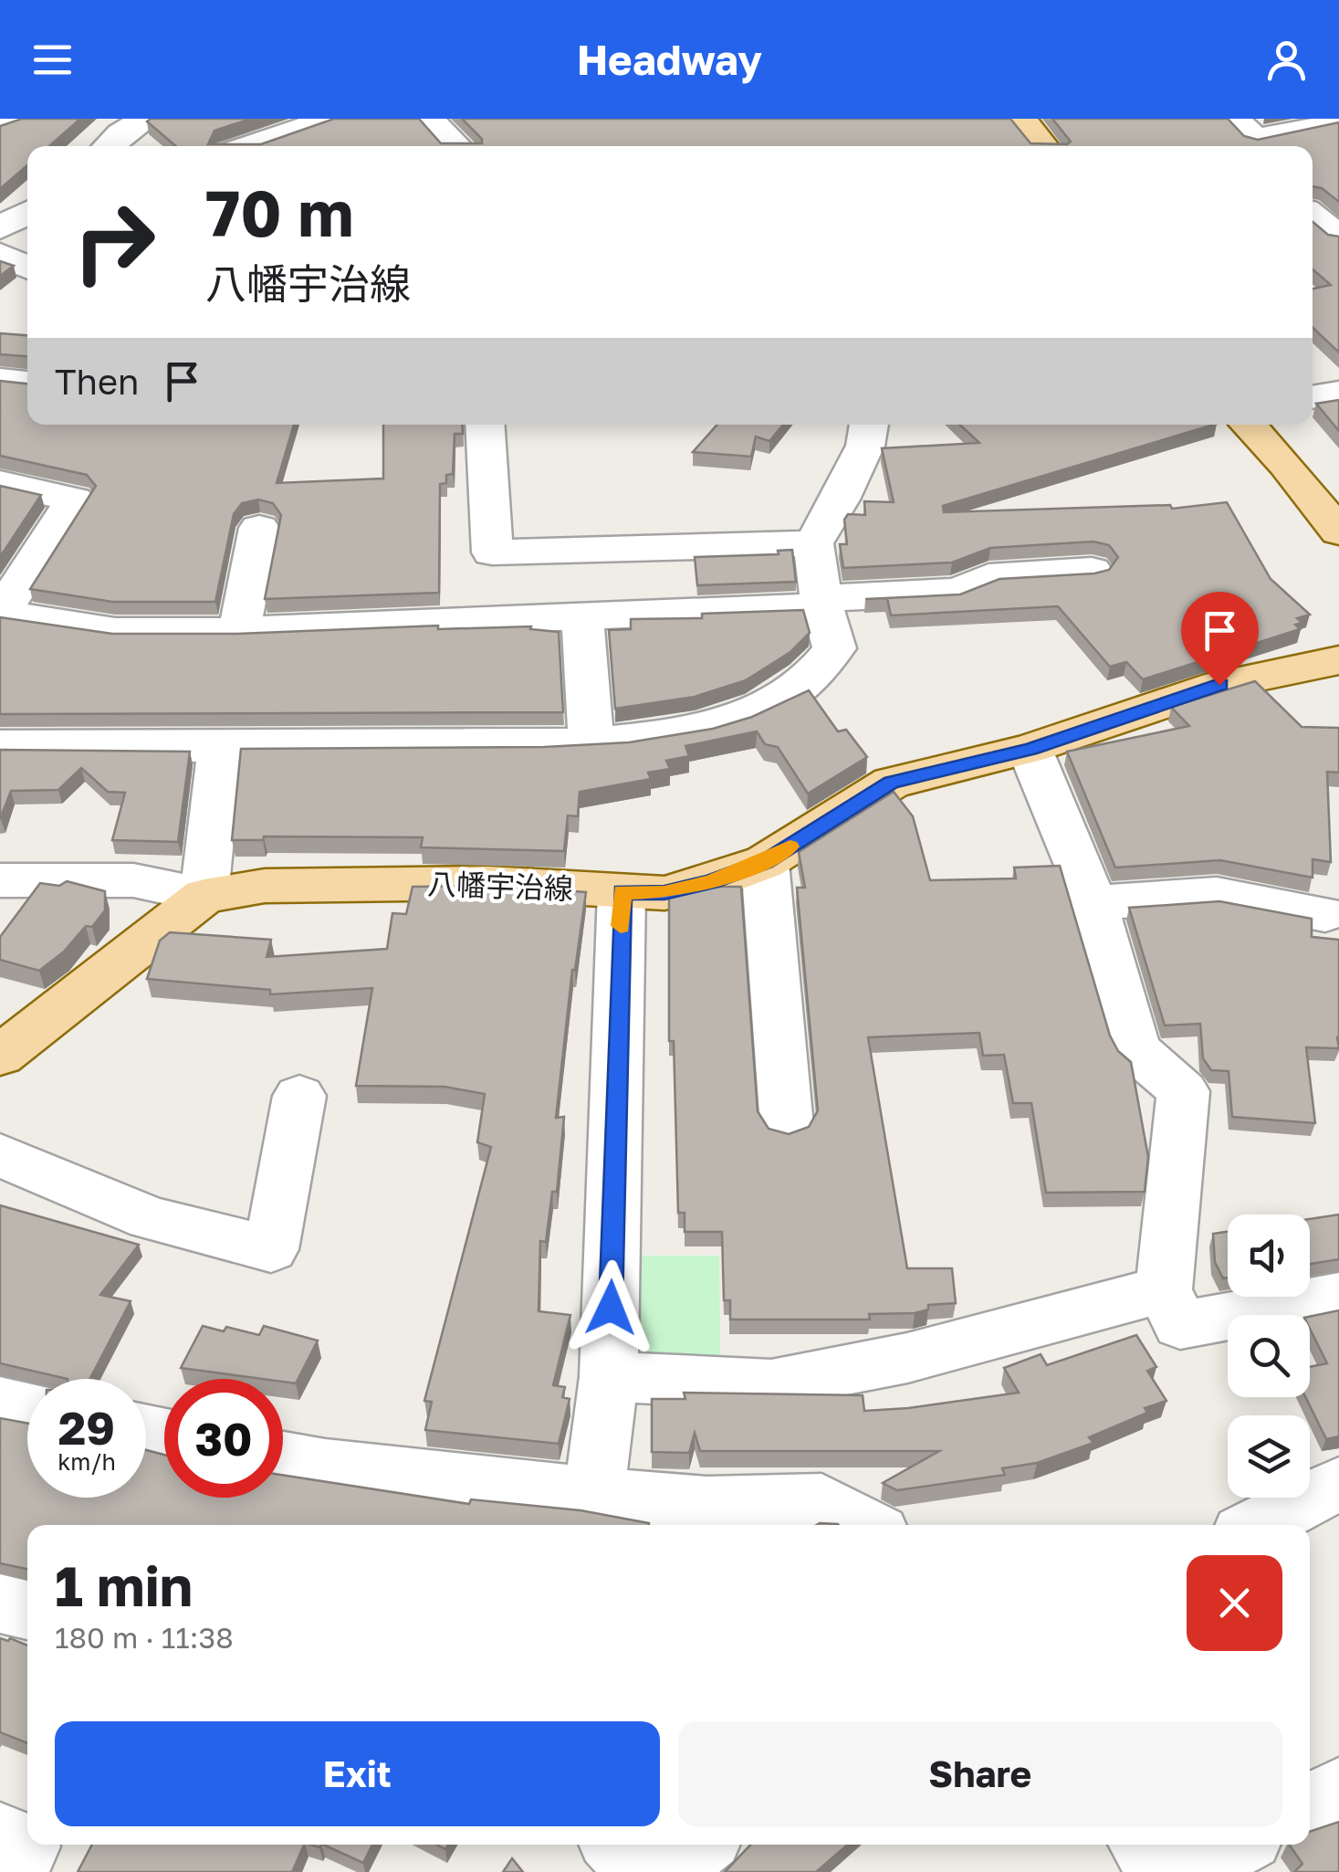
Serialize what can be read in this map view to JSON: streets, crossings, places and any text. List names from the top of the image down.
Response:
{
  "streets": {
    "main road": ["八幡宇治線"]
  },
  "page": {
    "header": "Headway",
    "turn": ["70 m", "八幡宇治線"],
    "then": "Then",
    "speed": "29 km/h",
    "limit": "30",
    "heading": ["1 min", "180 m · 11:38"],
    "buttons": ["Exit", "Share"]
  }
}
